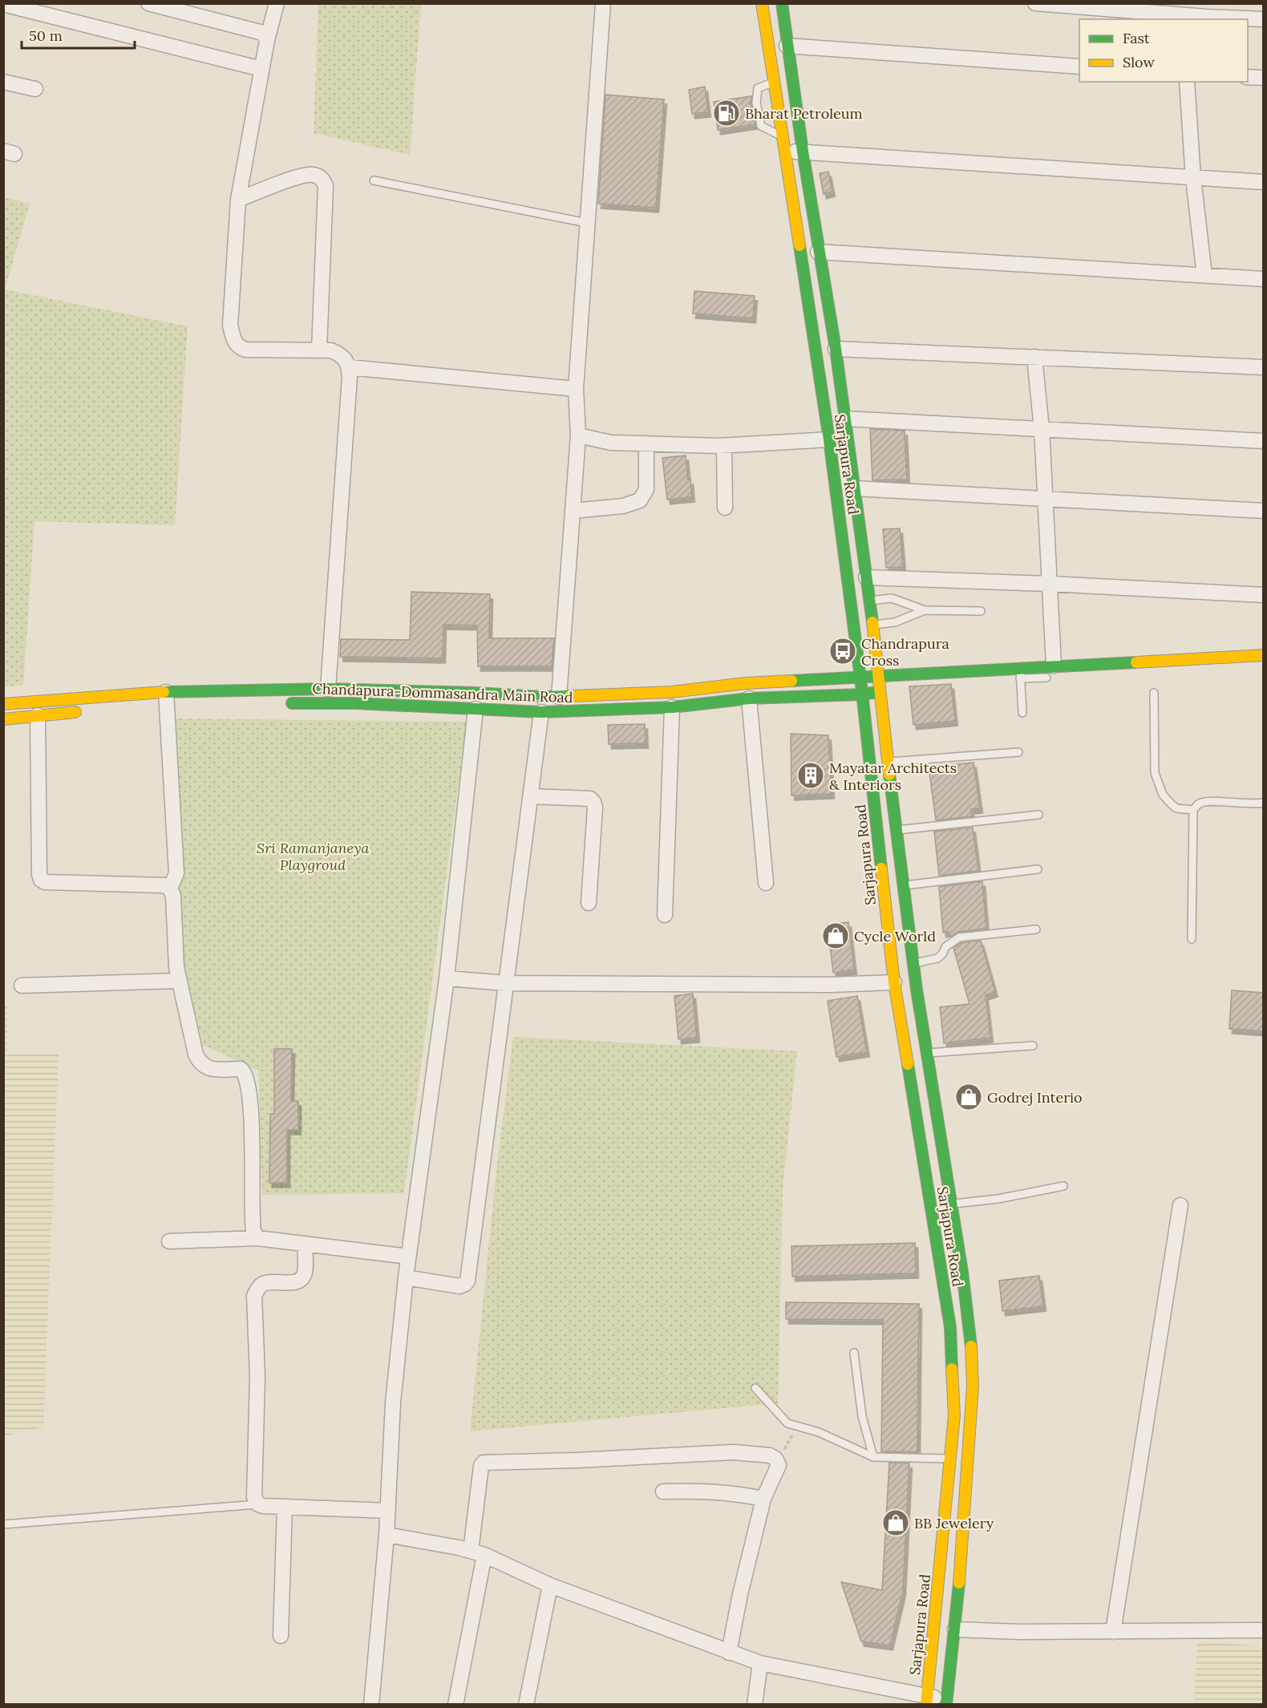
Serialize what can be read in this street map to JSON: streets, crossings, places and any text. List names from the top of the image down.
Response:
{
  "streets": {
    "main road": ["Sarjapura Road", "Chandapura-Dommasandra Main Road"]
  },
  "crossings": [
    ["Sarjapura Road", "Chandapura-Dommasandra Main Road"]
  ],
  "parks": ["Sri Ramanjaneya Playgroud"],
  "places": {
    "fuel station": ["Bharat Petroleum"],
    "bus stop": ["Chandrapura Cross"],
    "building": ["Mayatar Architects & Interiors"],
    "shop": ["Cycle World", "Godrej Interio", "BB Jewelery"]
  },
  "legend": ["Fast", "Slow"],
  "scale_bar": "50 m"
}
